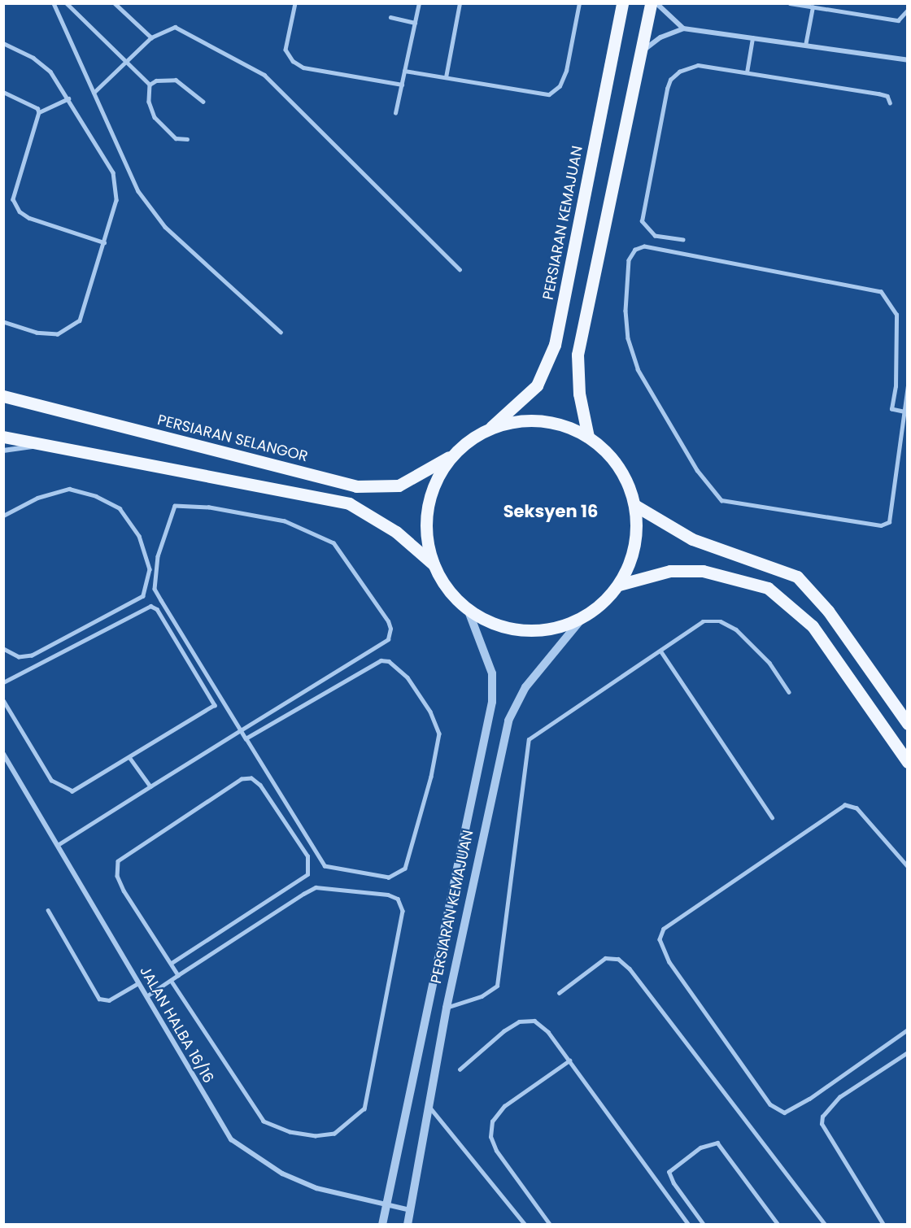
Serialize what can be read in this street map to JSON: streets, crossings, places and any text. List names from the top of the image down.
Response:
{
  "streets": {
    "main road": ["PERSIARAN KEMAJUAN", "PERSIARAN SELANGOR"],
    "street": ["JALAN HALBA 16/16"]
  },
  "crossings": [
    ["PERSIARAN KEMAJUAN", "JALAN HALBA 16/16"]
  ],
  "districts": ["Seksyen 16"]
}
